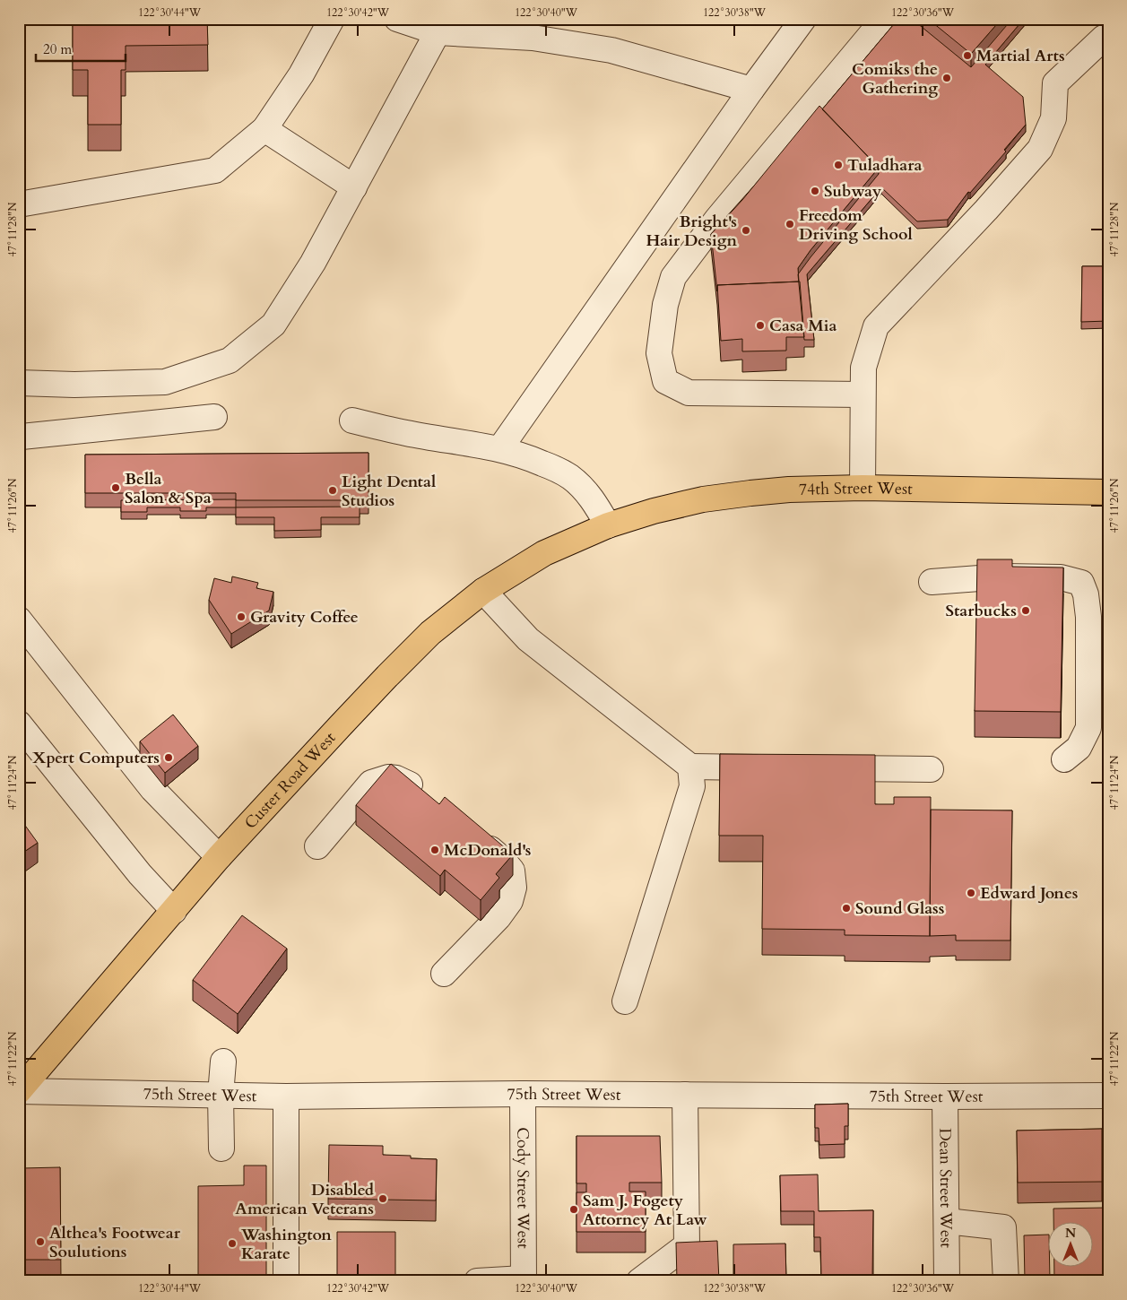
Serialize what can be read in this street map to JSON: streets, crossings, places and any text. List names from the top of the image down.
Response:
{
  "streets": {
    "main road": ["74th Street West", "Custer Road West"],
    "street": ["75th Street West", "Cody Street West", "Dean Street West"]
  },
  "crossings": [
    ["74th Street West", "Custer Road West"],
    ["Custer Road West", "75th Street West"],
    ["75th Street West", "Cody Street West"],
    ["75th Street West", "Dean Street West"]
  ],
  "places": [
    "Martial Arts",
    "Comiks the Gathering",
    "Tuladhara",
    "Subway",
    "Freedom Driving School",
    "Bright's Hair Design",
    "Casa Mia",
    "Bella Salon & Spa",
    "Light Dental Studios",
    "Starbucks",
    "Gravity Coffee",
    "Xpert Computers",
    "McDonald's",
    "Edward Jones",
    "Sound Glass",
    "Disabled American Veterans",
    "Sam J. Fogety Attorney At Law",
    "Althea's Footwear Soulutions",
    "Washington Karate"
  ],
  "scale_bar": "20 m",
  "north": "top",
  "coordinates": [
    "122°30'44\"W",
    "122°30'42\"W",
    "122°30'40\"W",
    "122°30'38\"W",
    "122°30'36\"W",
    "47°11'28\"N",
    "47°11'26\"N",
    "47°11'24\"N",
    "47°11'22\"N"
  ]
}
